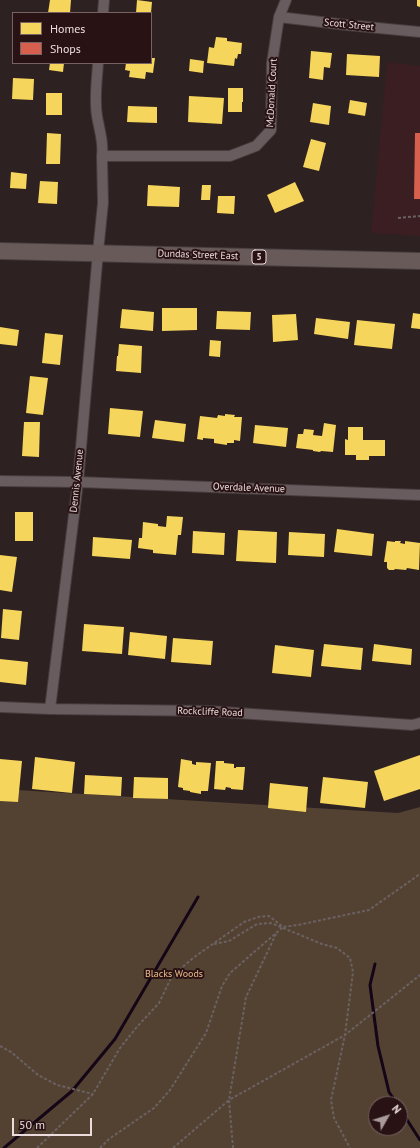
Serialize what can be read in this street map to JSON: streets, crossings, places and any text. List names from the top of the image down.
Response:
{
  "streets": {
    "main road": ["Dundas Street East", "5"],
    "street": [
      "Scott Street",
      "McDonald Court",
      "Dennis Avenue",
      "Overdale Avenue",
      "Rockcliffe Road"
    ]
  },
  "crossings": [
    ["Scott Street", "McDonald Court"],
    ["Dundas Street East", "Dennis Avenue"],
    ["Dennis Avenue", "Overdale Avenue"],
    ["Dennis Avenue", "Rockcliffe Road"]
  ],
  "parks": ["Blacks Woods"],
  "legend": ["Homes", "Shops"],
  "scale_bar": "50 m",
  "north": "top right"
}
